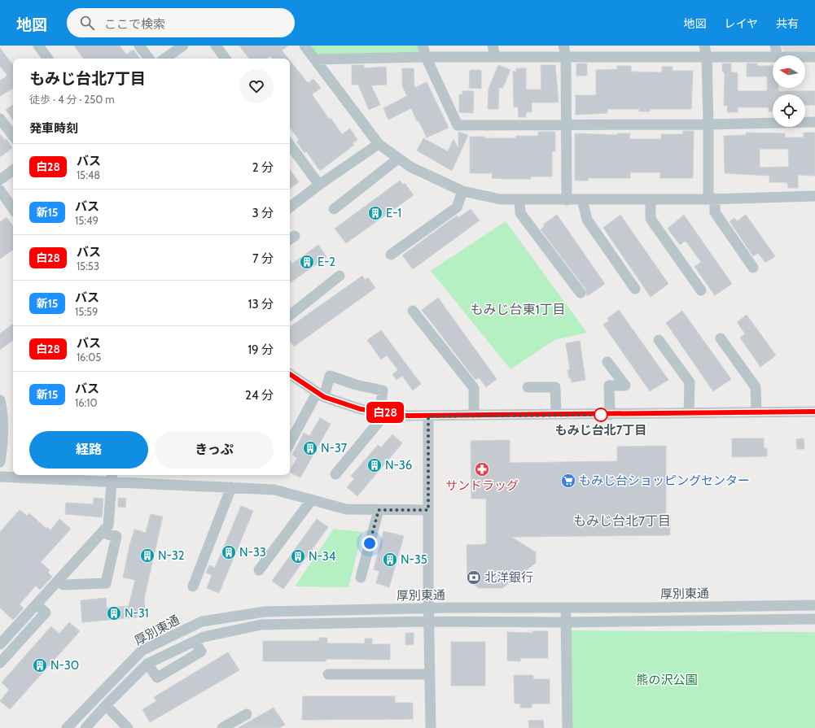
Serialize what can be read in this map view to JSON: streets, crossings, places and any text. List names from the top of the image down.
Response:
{
  "streets": {
    "street": ["厚別東通"]
  },
  "districts": ["もみじ台東1丁目", "もみじ台北7丁目"],
  "parks": ["熊の沢公園"],
  "places": {
    "building": [
      "E-1",
      "E-2",
      "N-37",
      "N-36",
      "N-33",
      "N-32",
      "N-34",
      "N-35",
      "N-31",
      "N-30"
    ],
    "other": ["もみじ台北7丁目"],
    "pharmacy": ["サンドラッグ"],
    "supermarket": ["もみじ台ショッピングセンター"],
    "bank": ["北洋銀行"]
  },
  "lines": ["bus line 白28"],
  "north": "left",
  "page": {
    "header": "地図",
    "search": "ここで検索",
    "nav": ["地図", "レイヤ", "共有"],
    "on_map": "白28",
    "heading": [
      ["もみじ台北7丁目", "徒歩 · 4 分 · 250 m"],
      "発車時刻"
    ],
    "list": [
      {
        "mark": "白28",
        "name": "バス",
        "note": "15:48",
        "value": "2 分"
      },
      {
        "mark": "新15",
        "name": "バス",
        "note": "15:49",
        "value": "3 分"
      },
      {
        "mark": "白28",
        "name": "バス",
        "note": "15:53",
        "value": "7 分"
      },
      {
        "mark": "新15",
        "name": "バス",
        "note": "15:59",
        "value": "13 分"
      },
      {
        "mark": "白28",
        "name": "バス",
        "note": "16:05",
        "value": "19 分"
      },
      {
        "mark": "新15",
        "name": "バス",
        "note": "16:10",
        "value": "24 分"
      }
    ],
    "buttons": ["経路", "きっぷ"]
  }
}
